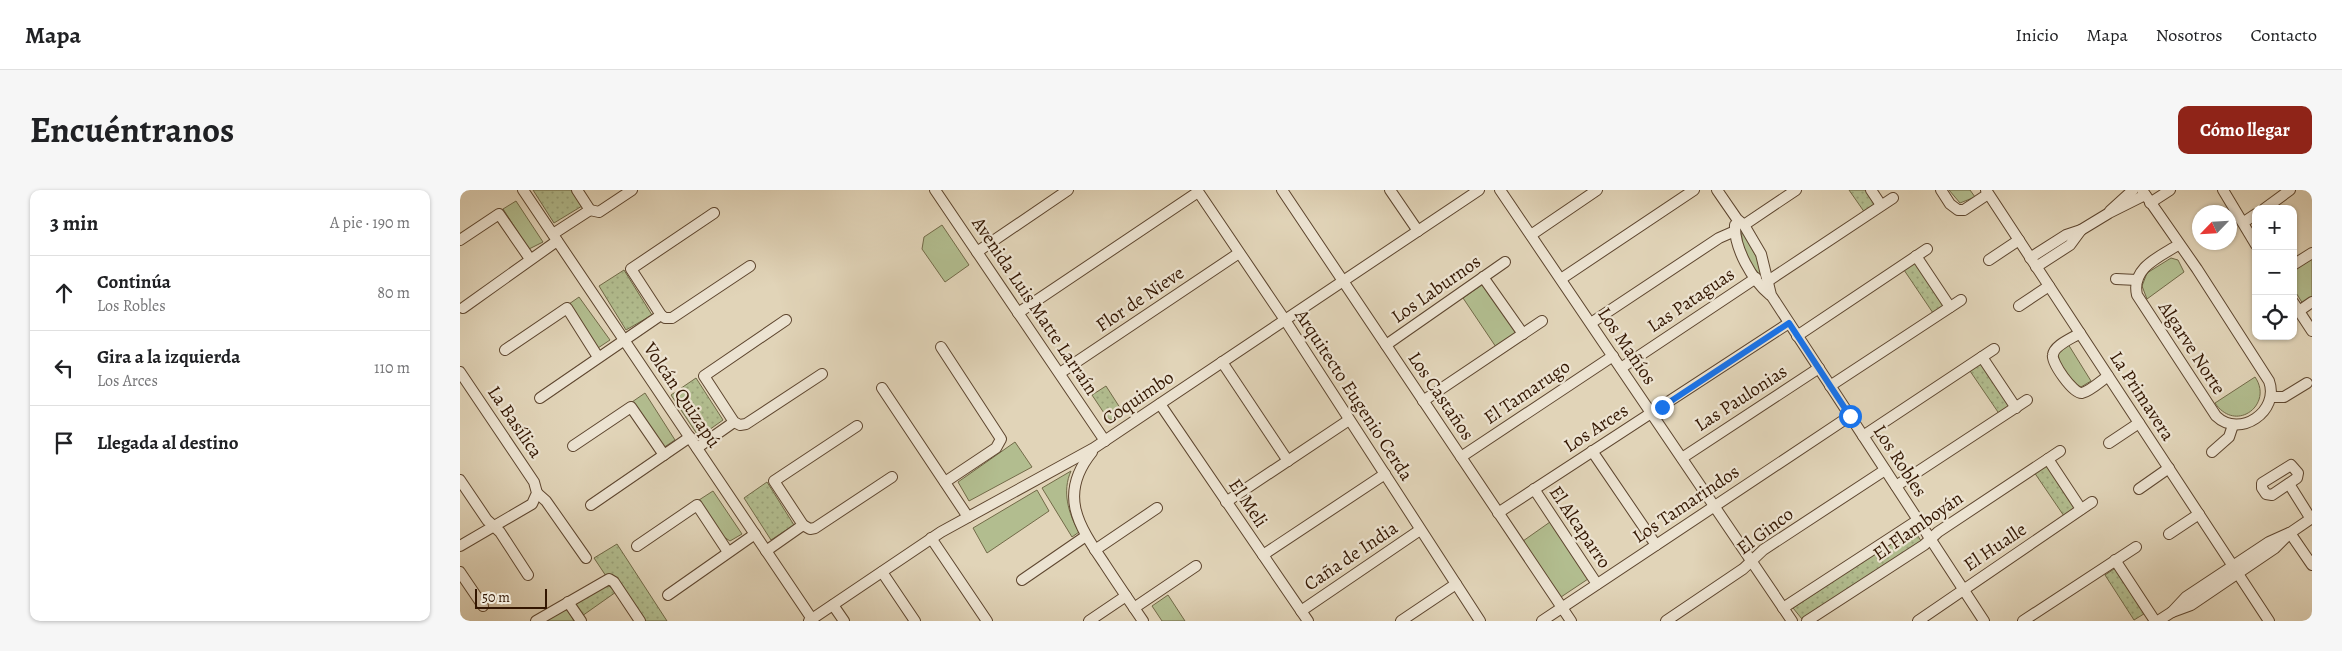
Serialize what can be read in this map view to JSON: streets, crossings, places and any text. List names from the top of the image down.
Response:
{
  "streets": {
    "street": [
      "Los Laburnos",
      "Flor de Nieve",
      "Las Pataguas",
      "Avenida Luis Matte Larraín",
      "Los Mañíos",
      "Algarve Norte",
      "El Tamarugo",
      "Volcán Quizapú",
      "Arquitecto Eugenio Cerda",
      "Los Castaños",
      "La Primavera",
      "Coquimbo",
      "Las Paulonias",
      "La Basílica",
      "Los Arces",
      "Los Robles",
      "El Meli",
      "Los Tamarindos",
      "El Flamboyán",
      "El Alcaparro",
      "El Ginco",
      "El Hualle",
      "Caña de India"
    ]
  },
  "crossings": [
    ["Los Laburnos", "Los Castaños"],
    ["Flor de Nieve", "Avenida Luis Matte Larraín"],
    ["Flor de Nieve", "Arquitecto Eugenio Cerda"],
    ["Las Pataguas", "Los Mañíos"],
    ["Las Pataguas", "Los Robles"],
    ["Avenida Luis Matte Larraín", "Coquimbo"],
    ["Los Mañíos", "El Tamarugo"],
    ["Los Mañíos", "Las Paulonias"],
    ["Los Mañíos", "Los Arces"],
    ["Los Mañíos", "Los Tamarindos"],
    ["Los Mañíos", "El Flamboyán"],
    ["Los Mañíos", "El Ginco"],
    ["El Tamarugo", "Los Castaños"],
    ["Volcán Quizapú", "Coquimbo"],
    ["Arquitecto Eugenio Cerda", "Coquimbo"],
    ["Arquitecto Eugenio Cerda", "Caña de India"],
    ["Los Castaños", "Coquimbo"],
    ["Los Castaños", "Los Arces"],
    ["Los Castaños", "Los Tamarindos"],
    ["Coquimbo", "El Meli"],
    ["Las Paulonias", "Los Robles"],
    ["Los Arces", "Los Robles"],
    ["Los Arces", "El Alcaparro"],
    ["Los Robles", "Los Tamarindos"],
    ["Los Robles", "El Flamboyán"],
    ["Los Robles", "El Ginco"],
    ["Los Robles", "El Hualle"],
    ["El Meli", "Caña de India"],
    ["Los Tamarindos", "El Alcaparro"]
  ],
  "scale_bar": "50 m",
  "north": "bottom left",
  "page": {
    "header": "Mapa",
    "nav": [
      "Inicio",
      "Mapa",
      "Nosotros",
      "Contacto"
    ],
    "title": "Encuéntranos",
    "buttons": "Cómo llegar",
    "heading": ["3 min", "A pie · 190 m"],
    "map_buttons": ["+", "−"],
    "list": [
      ["Continúa", "Los Robles", "80 m"],
      ["Gira a la izquierda", "Los Arces", "110 m"],
      "Llegada al destino"
    ],
    "scale": "50 m"
  }
}
